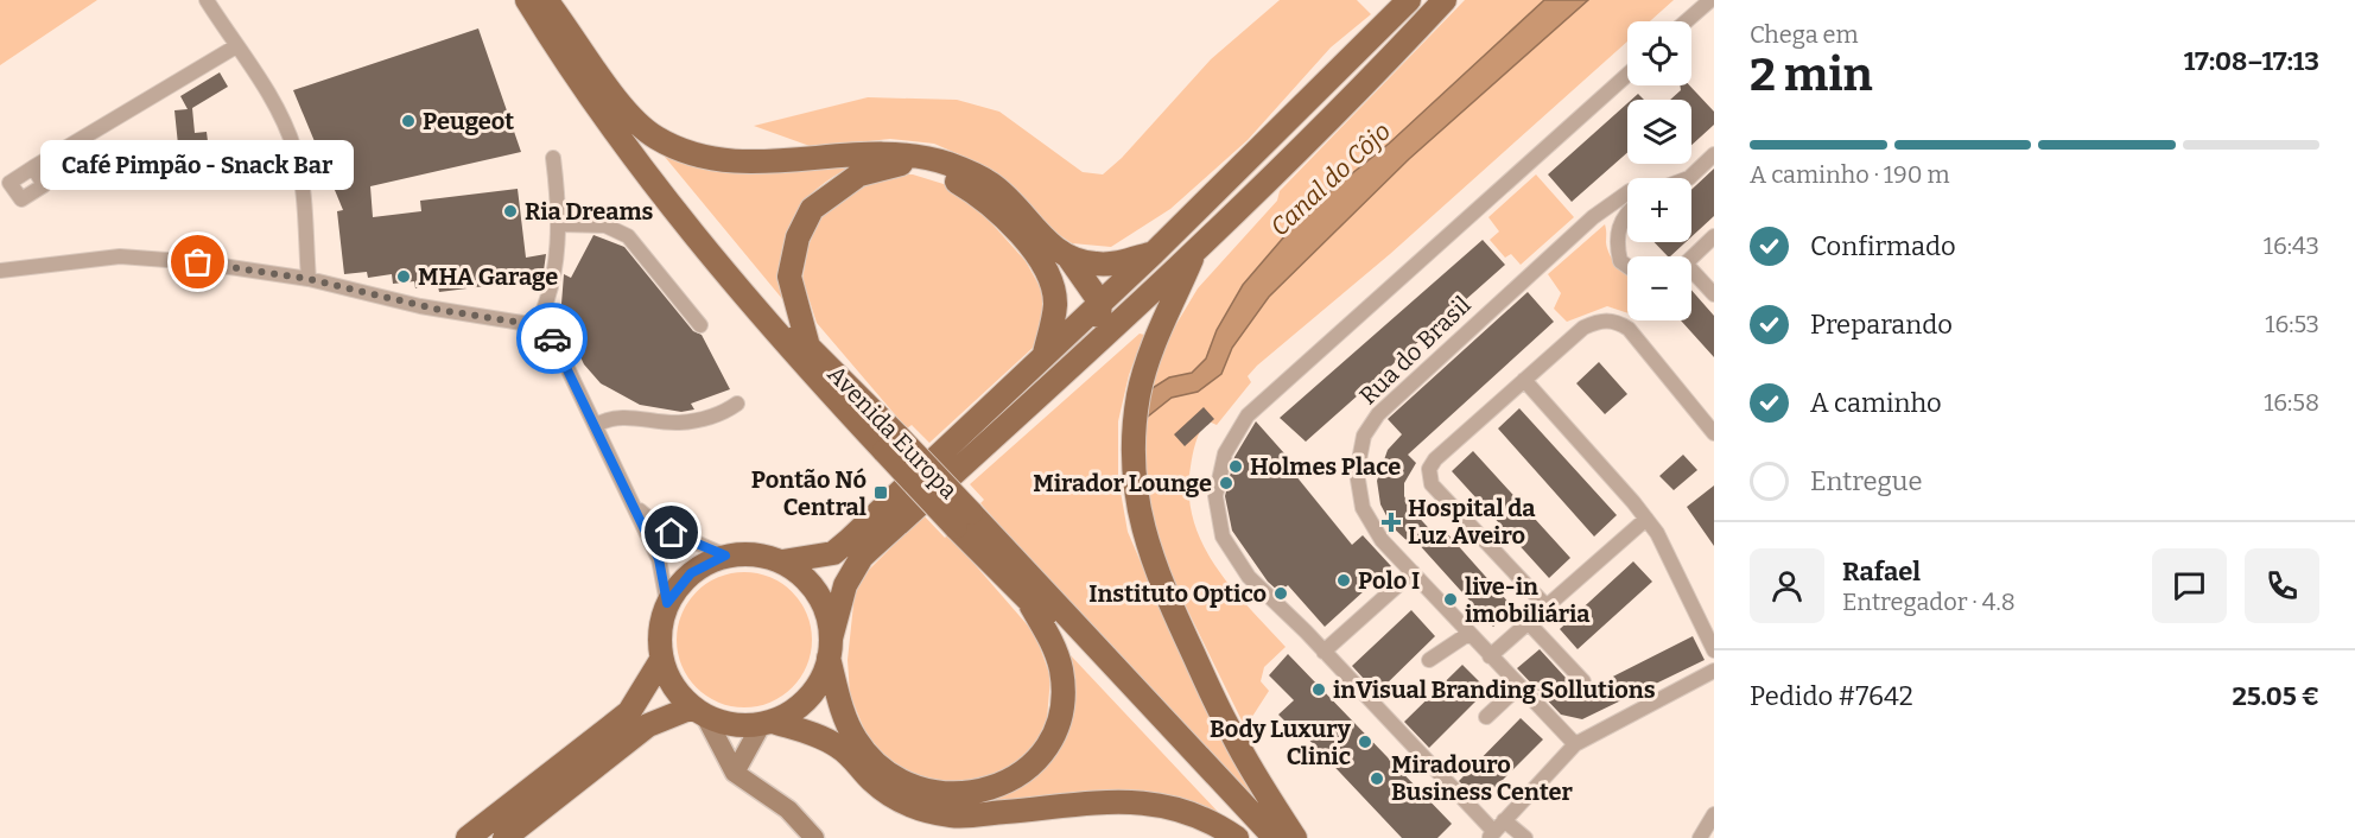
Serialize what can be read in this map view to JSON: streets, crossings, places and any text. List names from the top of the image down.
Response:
{
  "streets": {
    "main road": ["Avenida Europa"],
    "street": ["Rua do Brasil"]
  },
  "water": ["Canal do Côjo"],
  "places": {
    "other": [
      "Peugeot",
      "Ria Dreams",
      "Café Pimpão - Snack Bar",
      "MHA Garage",
      "Holmes Place",
      "Mirador Lounge",
      "Polo I",
      "Instituto Optico",
      "live-in imobiliária",
      "inVisual Branding Sollutions",
      "Body Luxury Clinic",
      "Miradouro Business Center"
    ],
    "transit": ["Pontão Nó Central"],
    "health": ["Hospital da Luz Aveiro"]
  },
  "page": {
    "heading": ["2 min", "Chega em", "17:08–17:13"],
    "panel": [
      "Rafael",
      "Entregador · 4.8",
      "Pedido #7642",
      "25.05 €"
    ],
    "map_buttons": ["+", "−"],
    "bar": "A caminho · 190 m",
    "bubble": "Café Pimpão - Snack Bar",
    "list": [
      ["Confirmado", "16:43"],
      ["Preparando", "16:53"],
      ["A caminho", "16:58"],
      "Entregue"
    ]
  }
}
